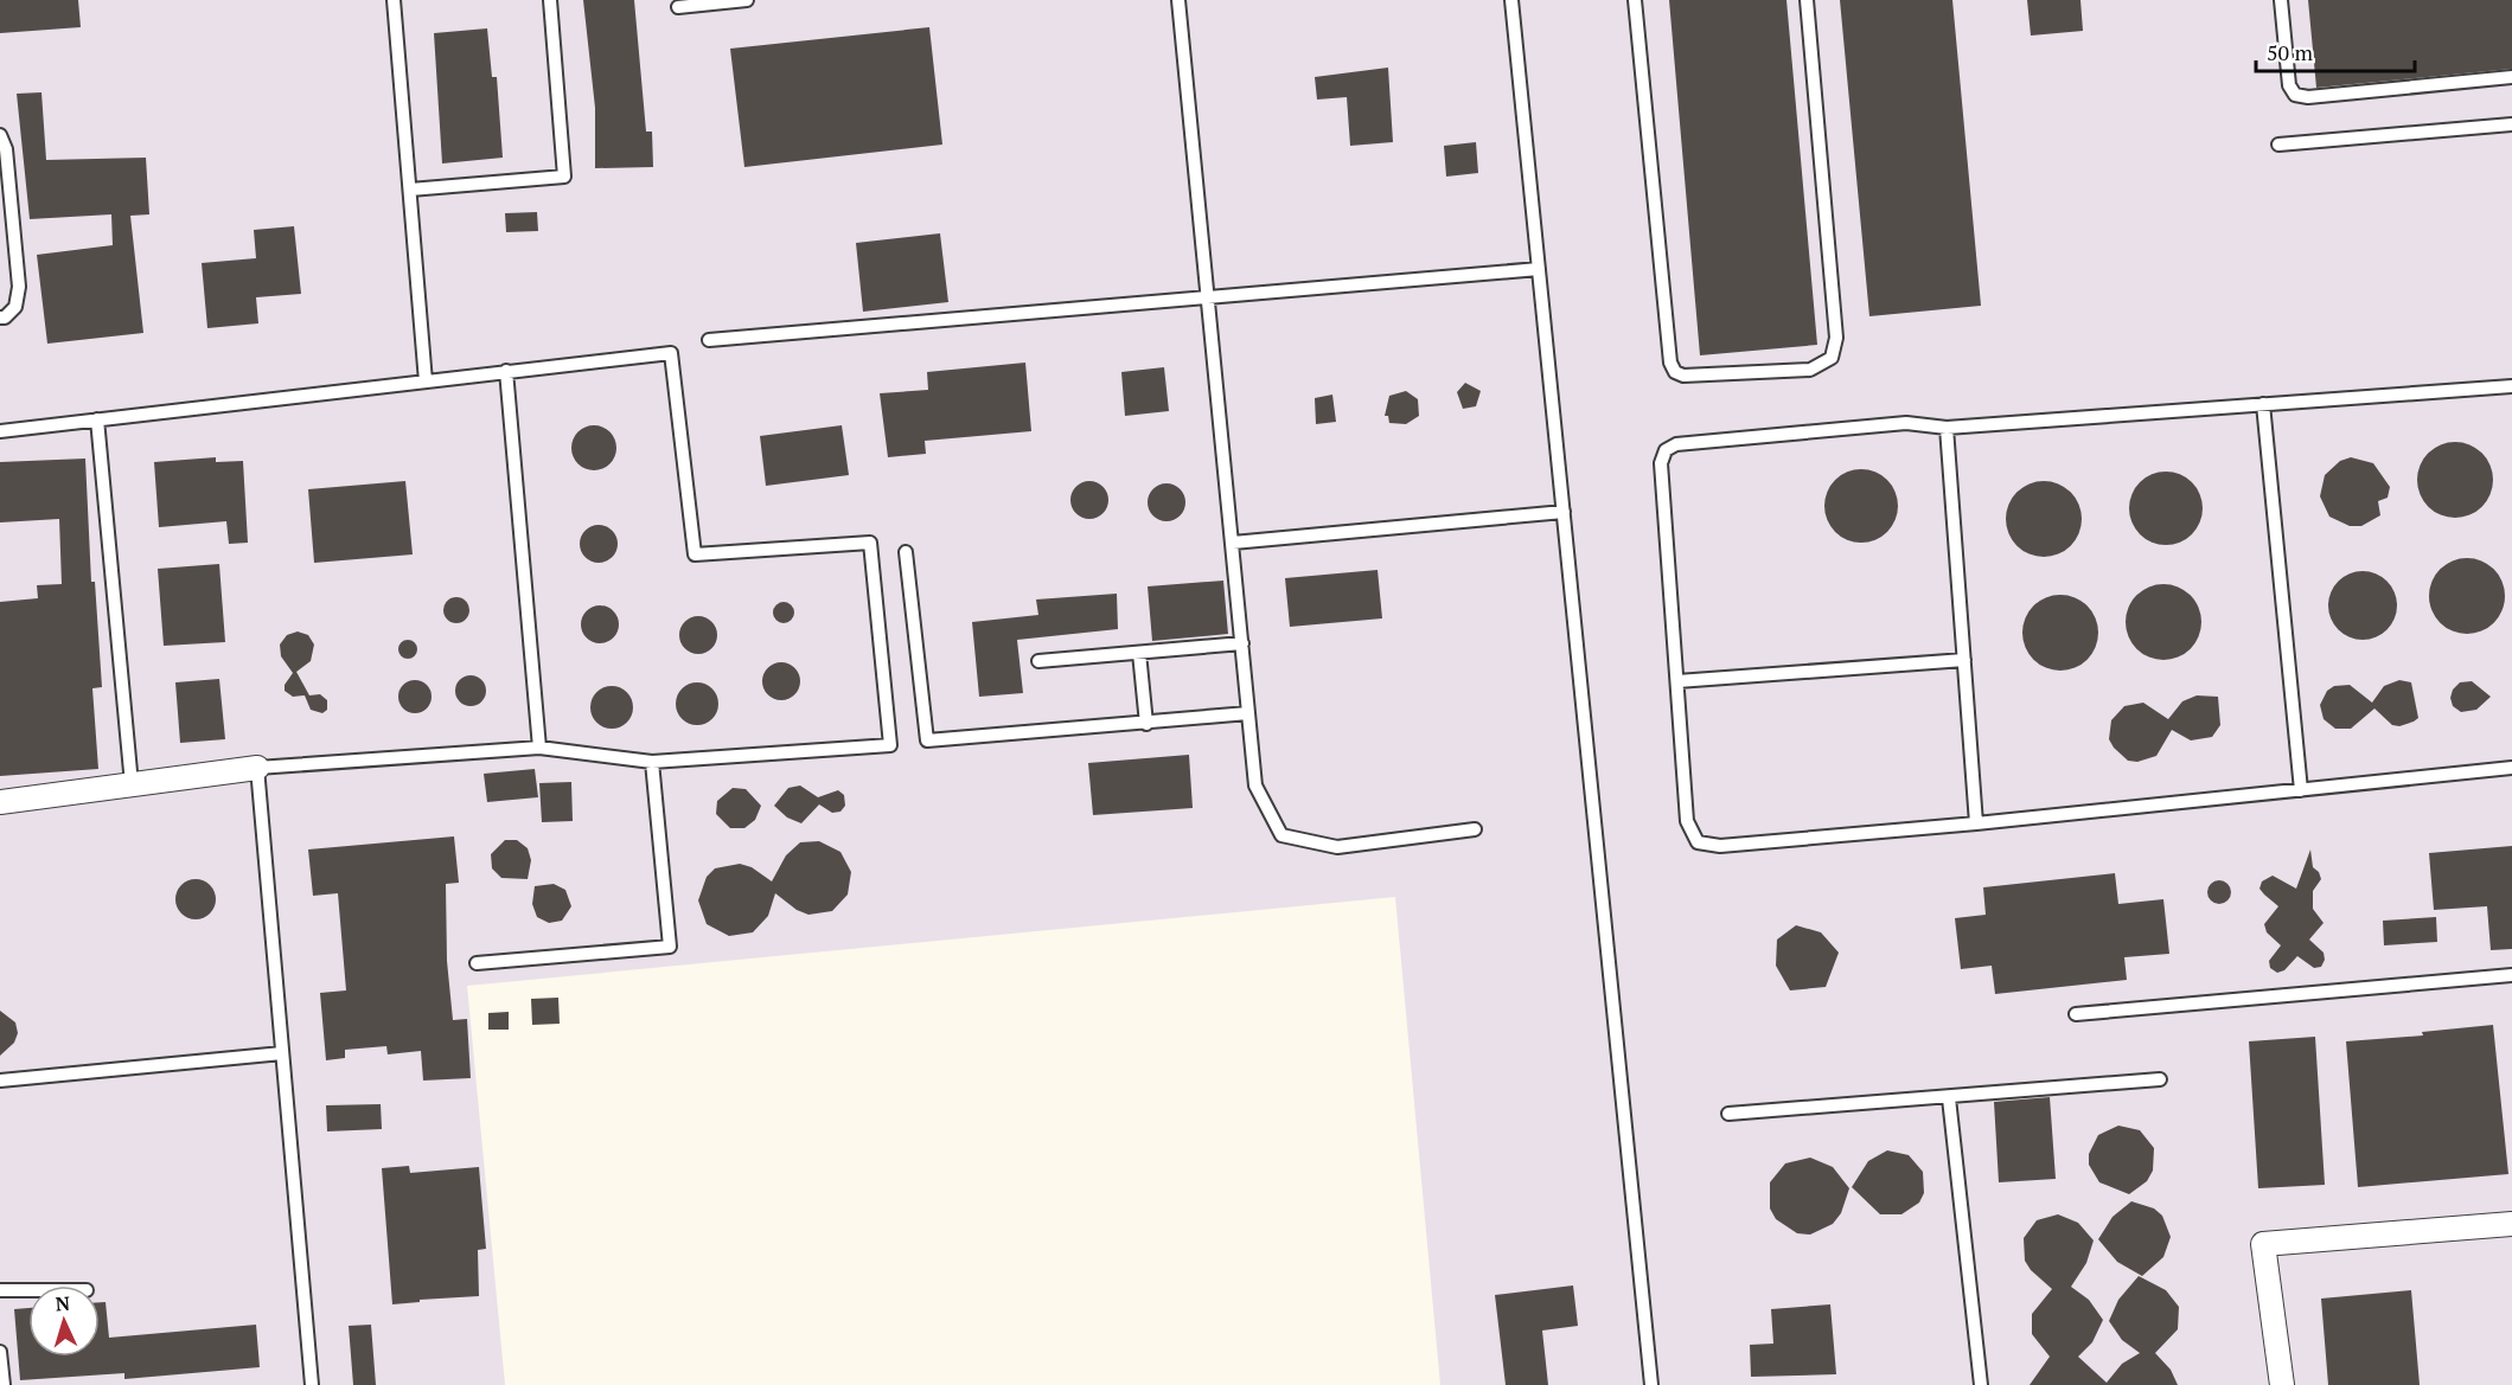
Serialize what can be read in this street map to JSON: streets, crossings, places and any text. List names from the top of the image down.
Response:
{
  "scale_bar": "50 m",
  "north": "top"
}
